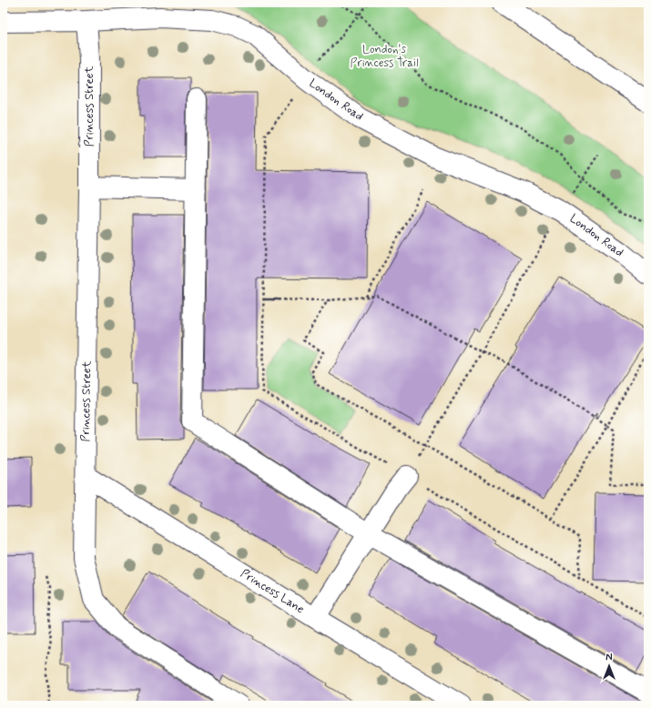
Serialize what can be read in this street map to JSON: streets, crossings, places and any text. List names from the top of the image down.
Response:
{
  "streets": {
    "street": ["London Road", "Princess Street", "Princess Lane"]
  },
  "crossings": [
    ["London Road", "Princess Street"],
    ["Princess Street", "Princess Lane"]
  ],
  "parks": ["London's Princess Trail"],
  "north": "top"
}
